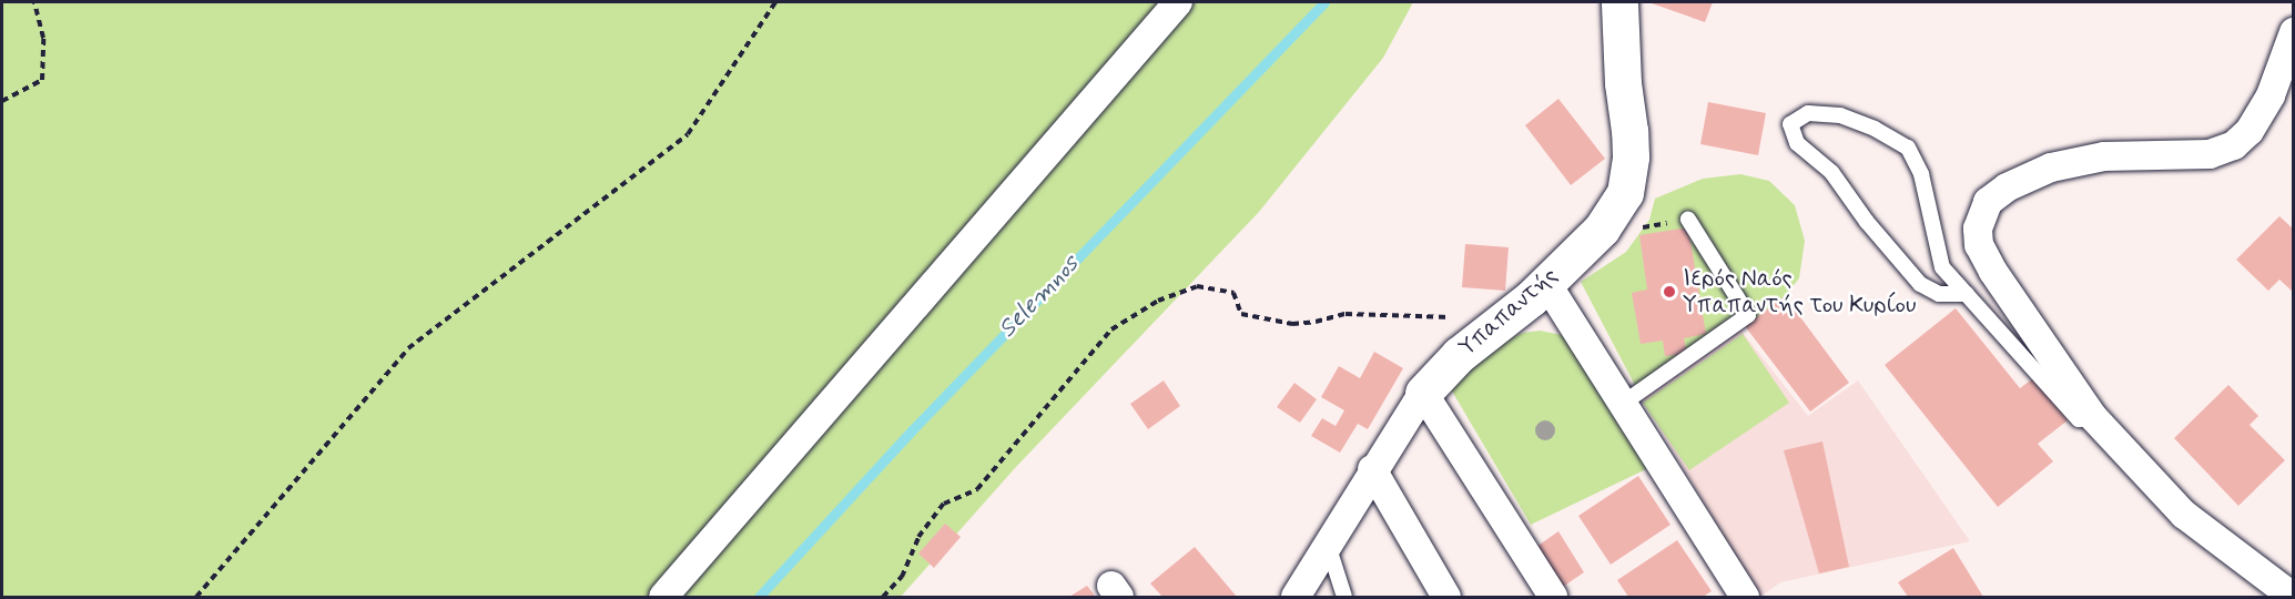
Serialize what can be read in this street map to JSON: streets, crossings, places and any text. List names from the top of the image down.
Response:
{
  "streets": {
    "street": ["Υπαπαντής"]
  },
  "water": ["Selemnos"],
  "places": ["Ιερός Ναός Υπαπαντής του Κυρίου"]
}
